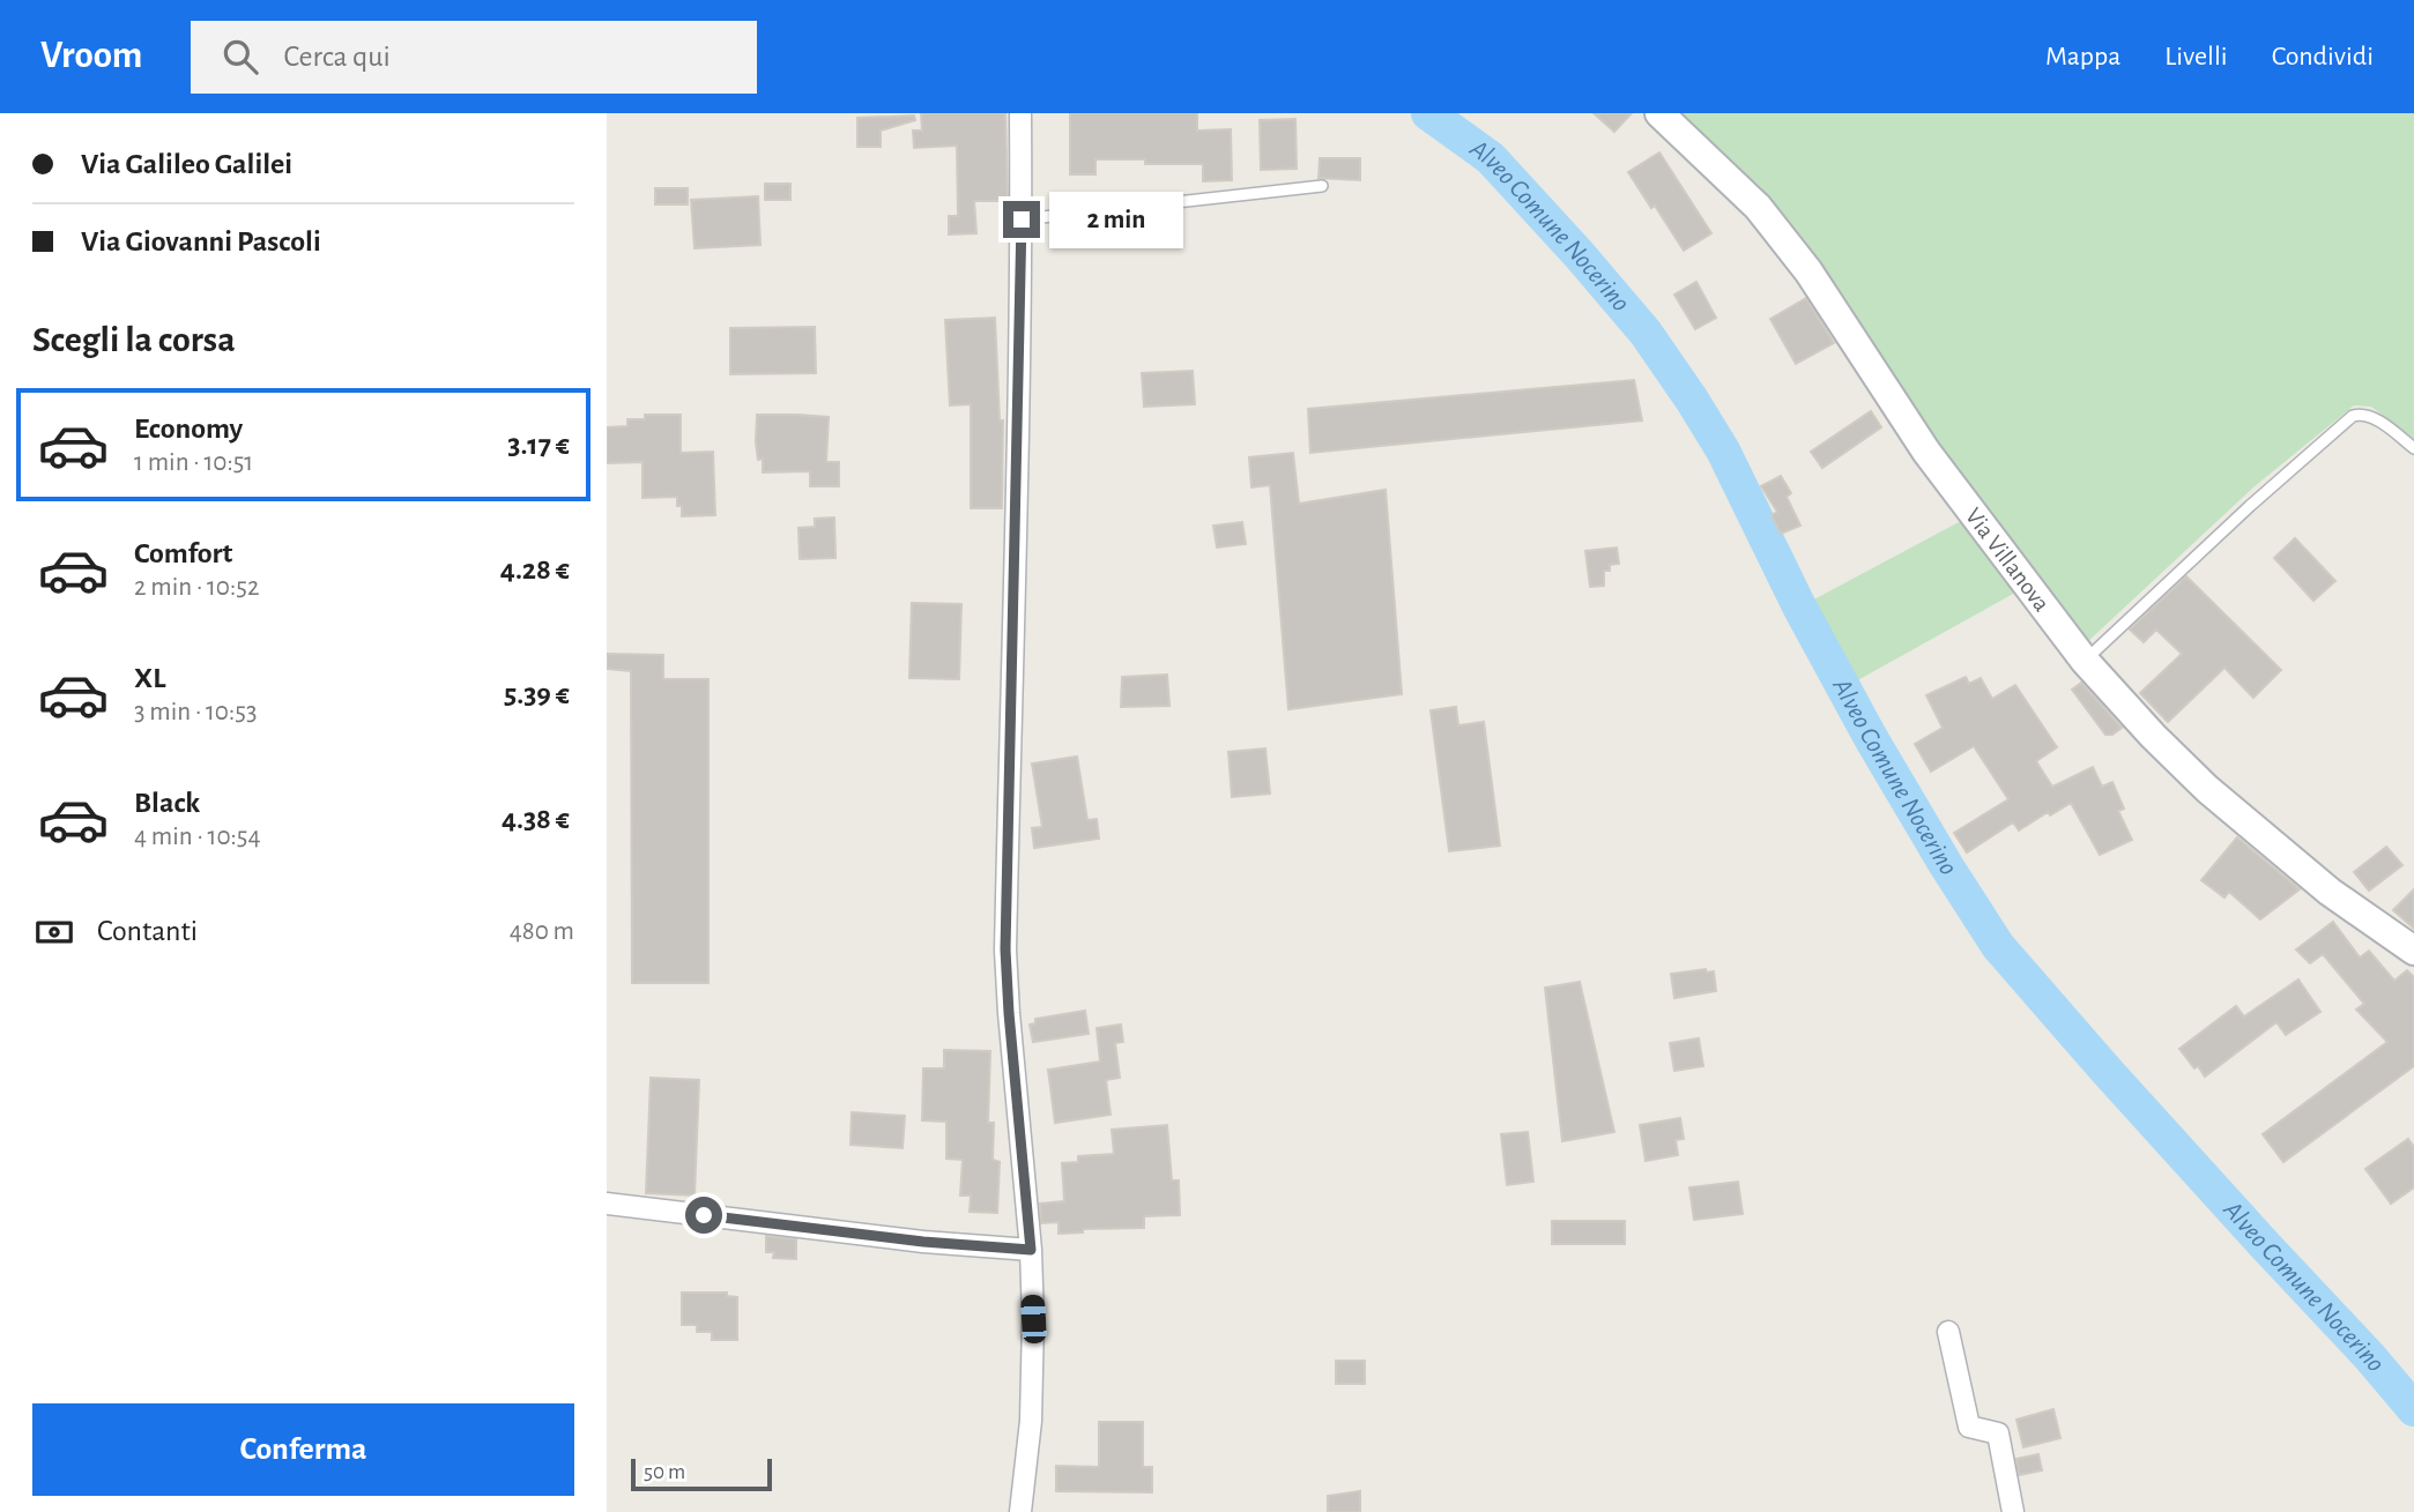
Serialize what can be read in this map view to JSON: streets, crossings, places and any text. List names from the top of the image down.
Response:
{
  "streets": {
    "main road": ["Via Villanova"]
  },
  "water": ["Alveo Comune Nocerino"],
  "scale_bar": "50 m",
  "page": {
    "header": "Vroom",
    "search": "Cerca qui",
    "nav": ["Mappa", "Livelli", "Condividi"],
    "banner": ["Via Galileo Galilei", "Via Giovanni Pascoli"],
    "bubble": "2 min",
    "heading": "Scegli la corsa",
    "list": [
      {
        "name": "Economy",
        "note": "1 min · 10:51",
        "value": "3.17 €"
      },
      {
        "name": "Comfort",
        "note": "2 min · 10:52",
        "value": "4.28 €"
      },
      {
        "name": "XL",
        "note": "3 min · 10:53",
        "value": "5.39 €"
      },
      {
        "name": "Black",
        "note": "4 min · 10:54",
        "value": "4.38 €"
      }
    ],
    "pay": ["Contanti", "480 m"],
    "buttons": "Conferma",
    "scale": "50 m"
  }
}
